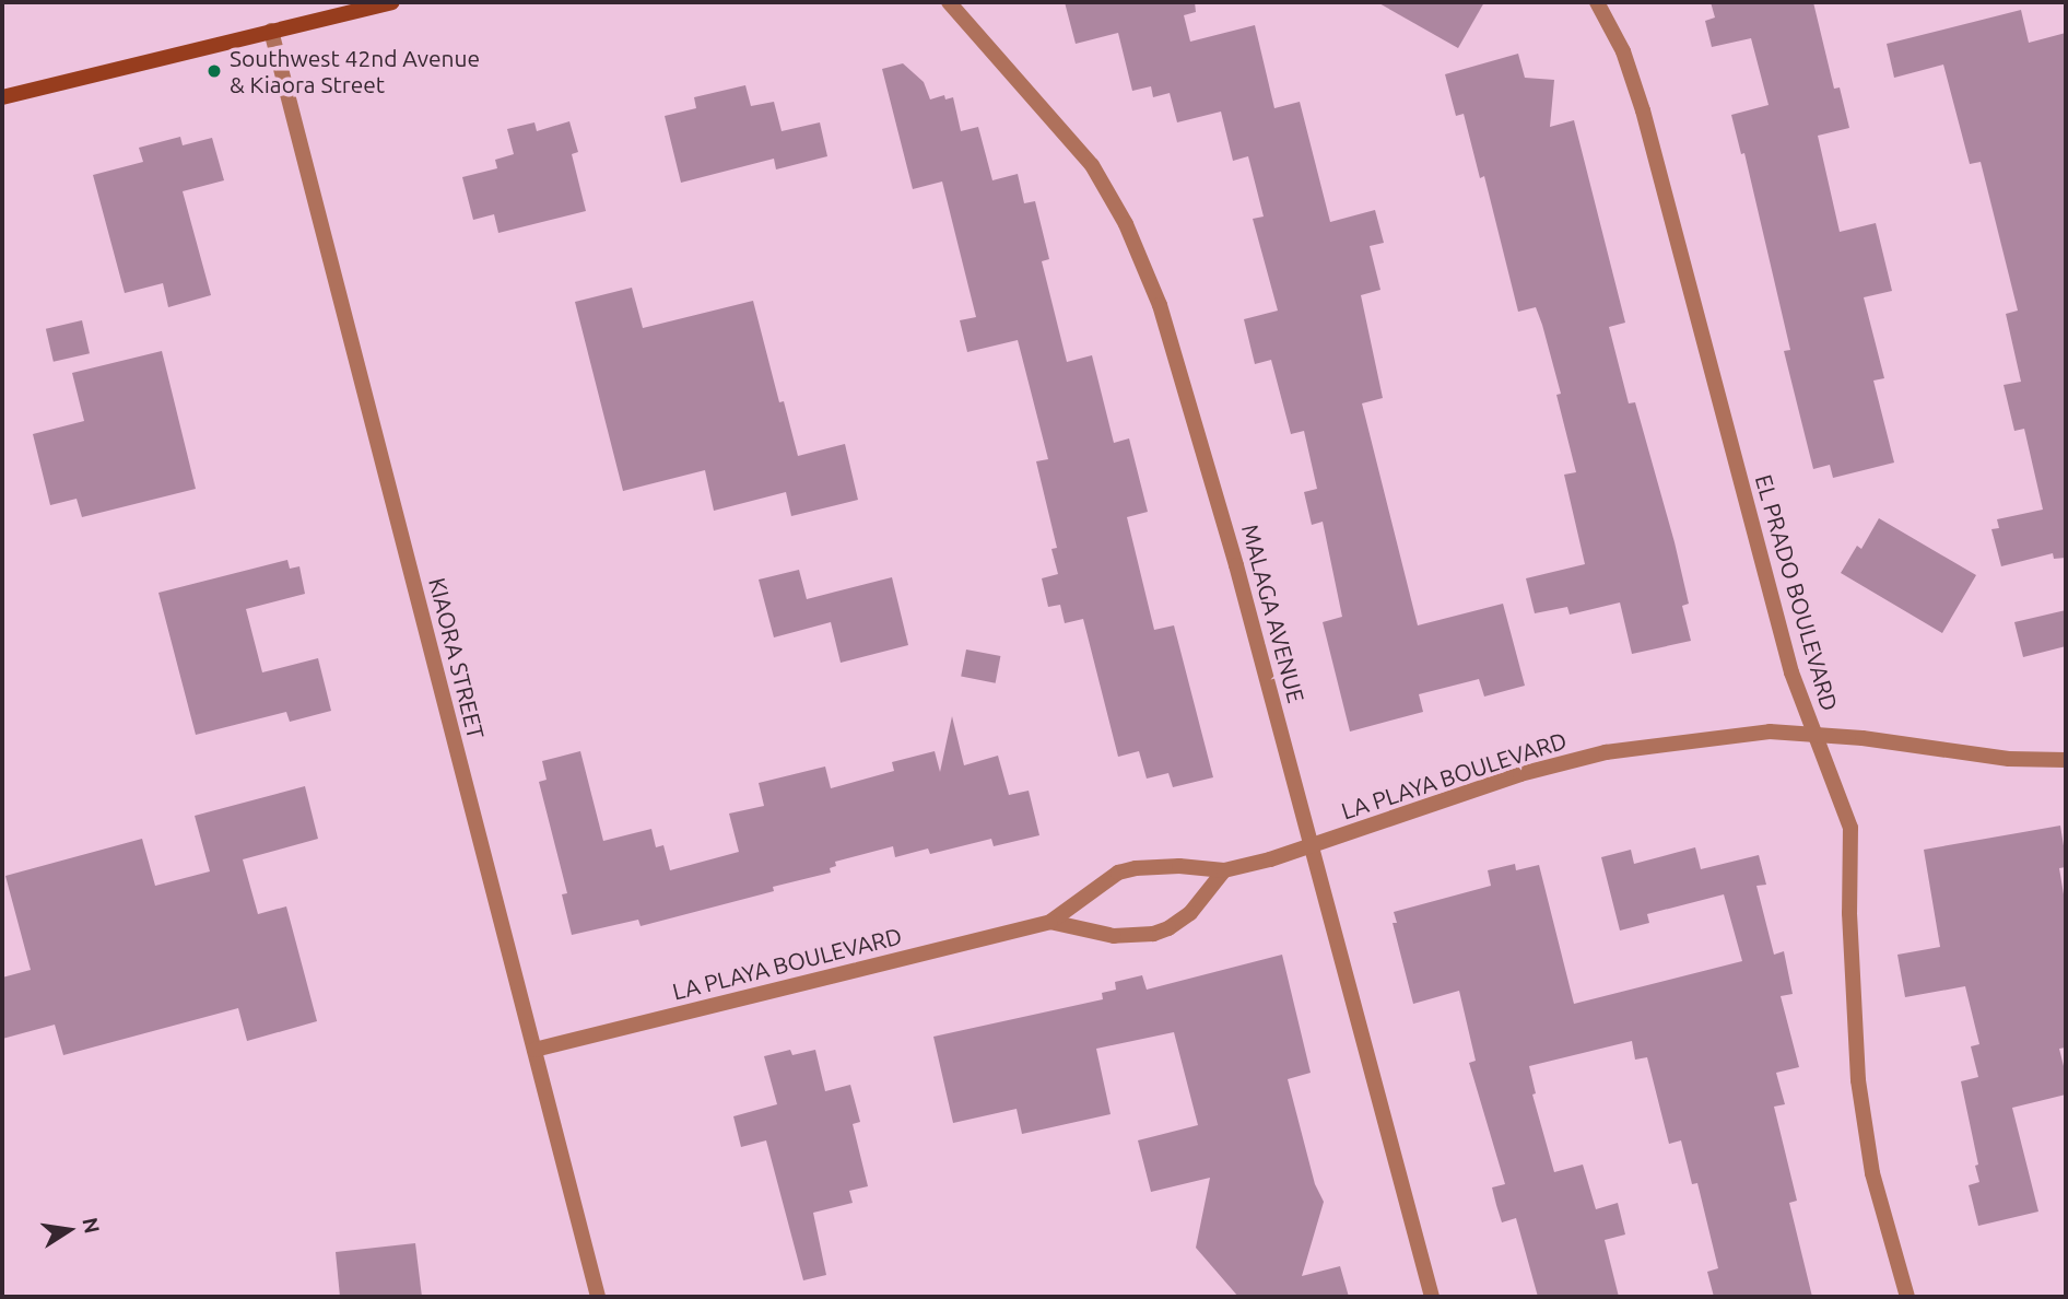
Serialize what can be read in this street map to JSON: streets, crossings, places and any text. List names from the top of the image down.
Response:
{
  "streets": {
    "street": [
      "EL PRADO BOULEVARD",
      "MALAGA AVENUE",
      "KIAORA STREET",
      "LA PLAYA BOULEVARD"
    ]
  },
  "crossings": [
    ["EL PRADO BOULEVARD", "LA PLAYA BOULEVARD"],
    ["MALAGA AVENUE", "LA PLAYA BOULEVARD"],
    ["KIAORA STREET", "LA PLAYA BOULEVARD"]
  ],
  "places": ["Southwest 42nd Avenue & Kiaora Street"],
  "north": "right"
}
